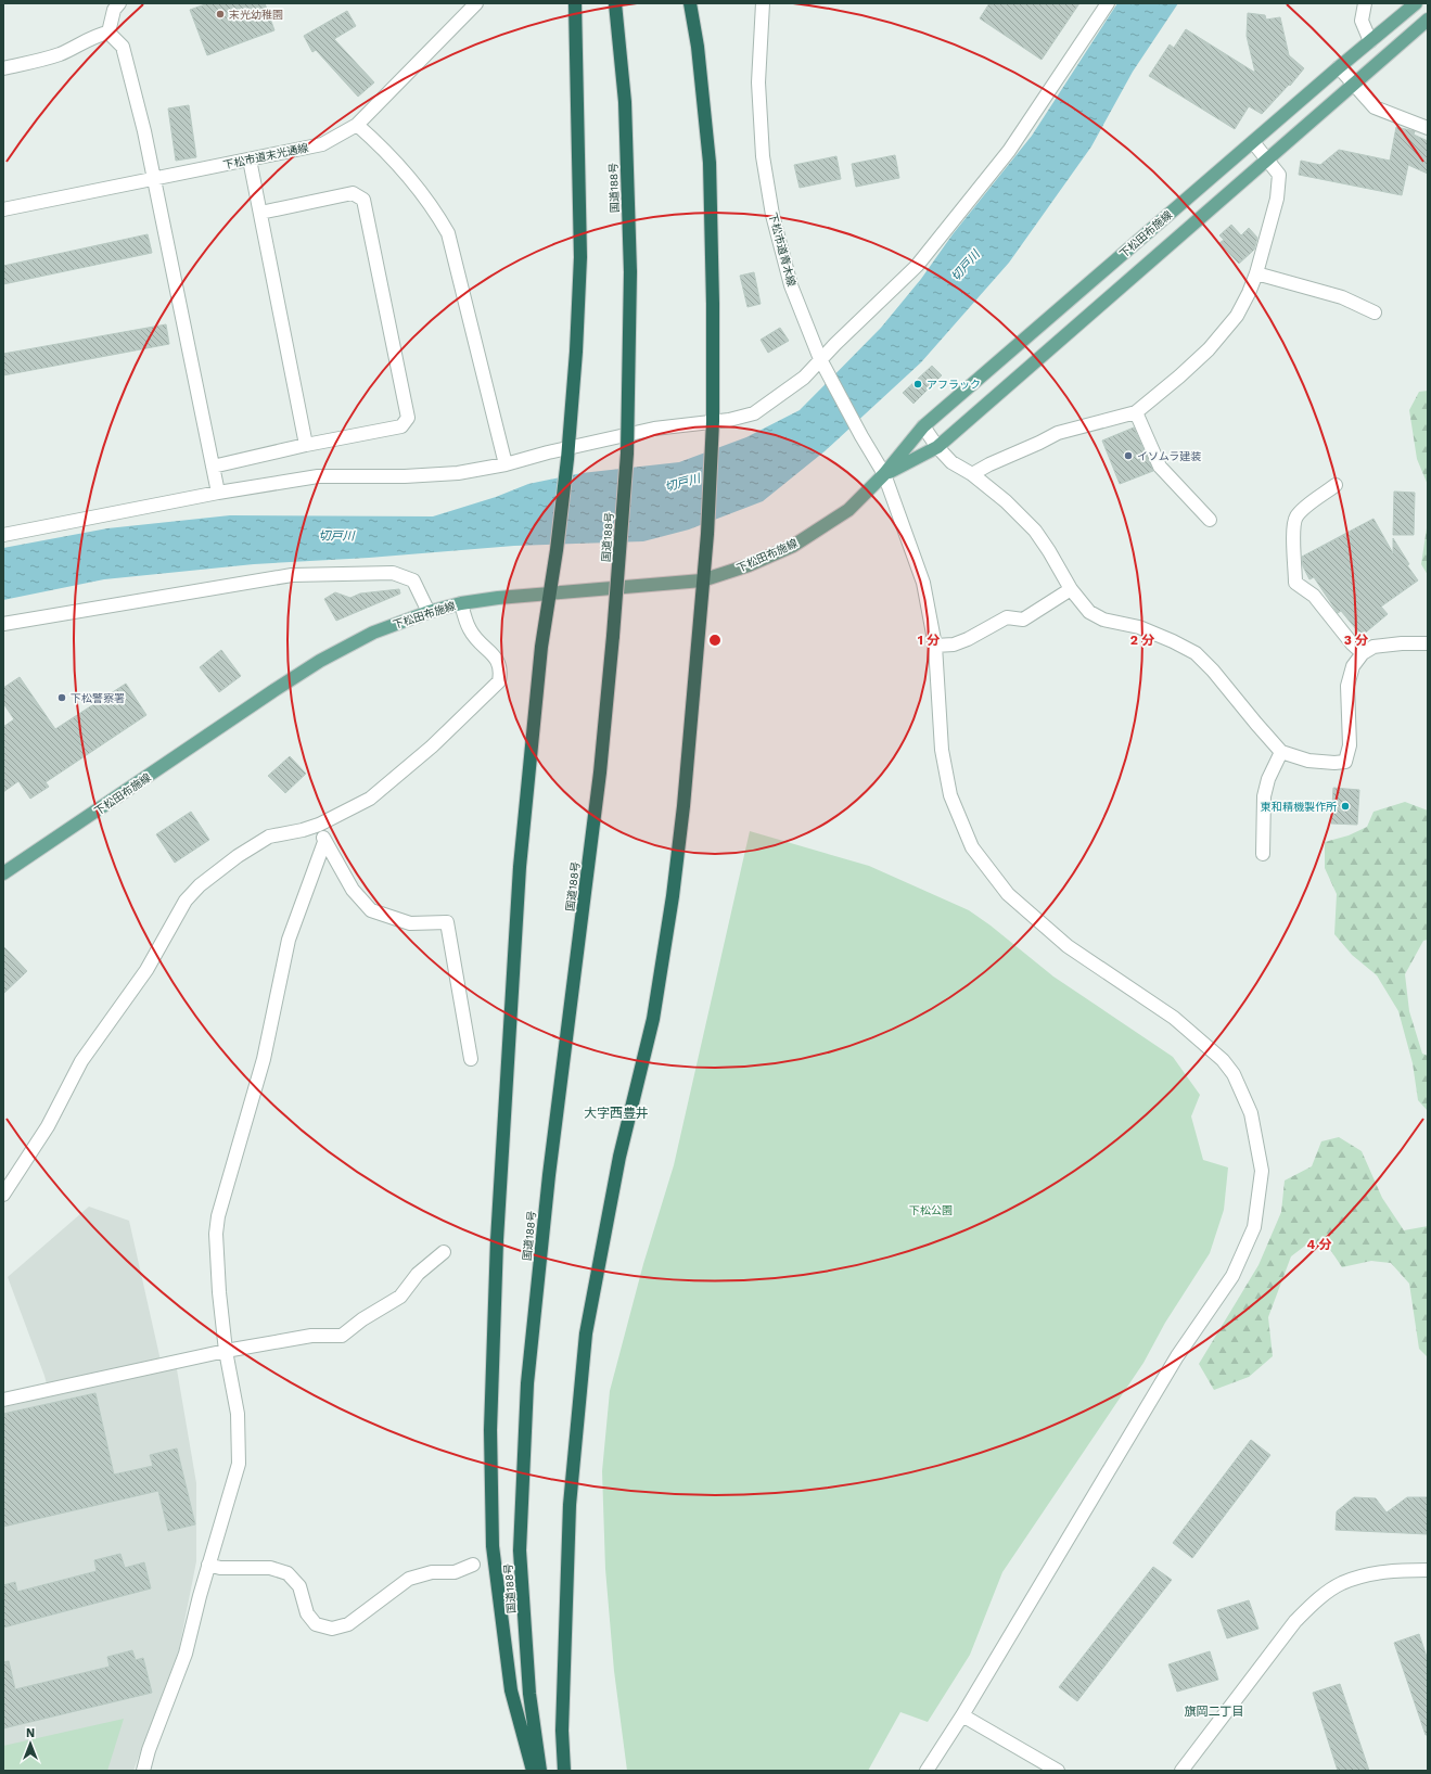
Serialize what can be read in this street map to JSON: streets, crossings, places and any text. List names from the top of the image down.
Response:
{
  "streets": {
    "highway": ["国道188号"],
    "main road": ["下松田布施線"],
    "street": ["下松市道末光通線", "下松市道青木線"]
  },
  "crossings": [
    ["下松田布施線", "下松市道青木線"]
  ],
  "districts": ["大字西豊井", "旗岡二丁目"],
  "water": ["切戸川"],
  "parks": ["下松公園"],
  "places": [
    "末光幼稚園",
    "アフラック",
    "イソムラ建装",
    "下松警察署",
    "東和精機製作所"
  ],
  "north": "top",
  "rings": [
    "1 分",
    "2 分",
    "3 分",
    "4 分"
  ]
}
